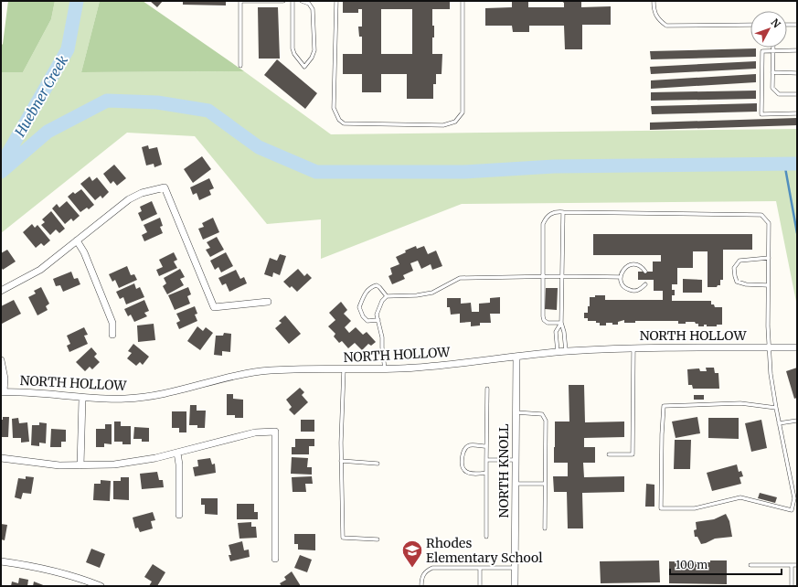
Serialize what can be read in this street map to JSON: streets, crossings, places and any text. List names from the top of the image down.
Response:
{
  "streets": {
    "street": ["NORTH HOLLOW", "NORTH KNOLL"]
  },
  "crossings": [
    ["NORTH HOLLOW", "NORTH KNOLL"]
  ],
  "water": ["Huebner Creek"],
  "places": {
    "school or university": ["Rhodes Elementary School"]
  },
  "scale_bar": "100 m",
  "north": "top right"
}
